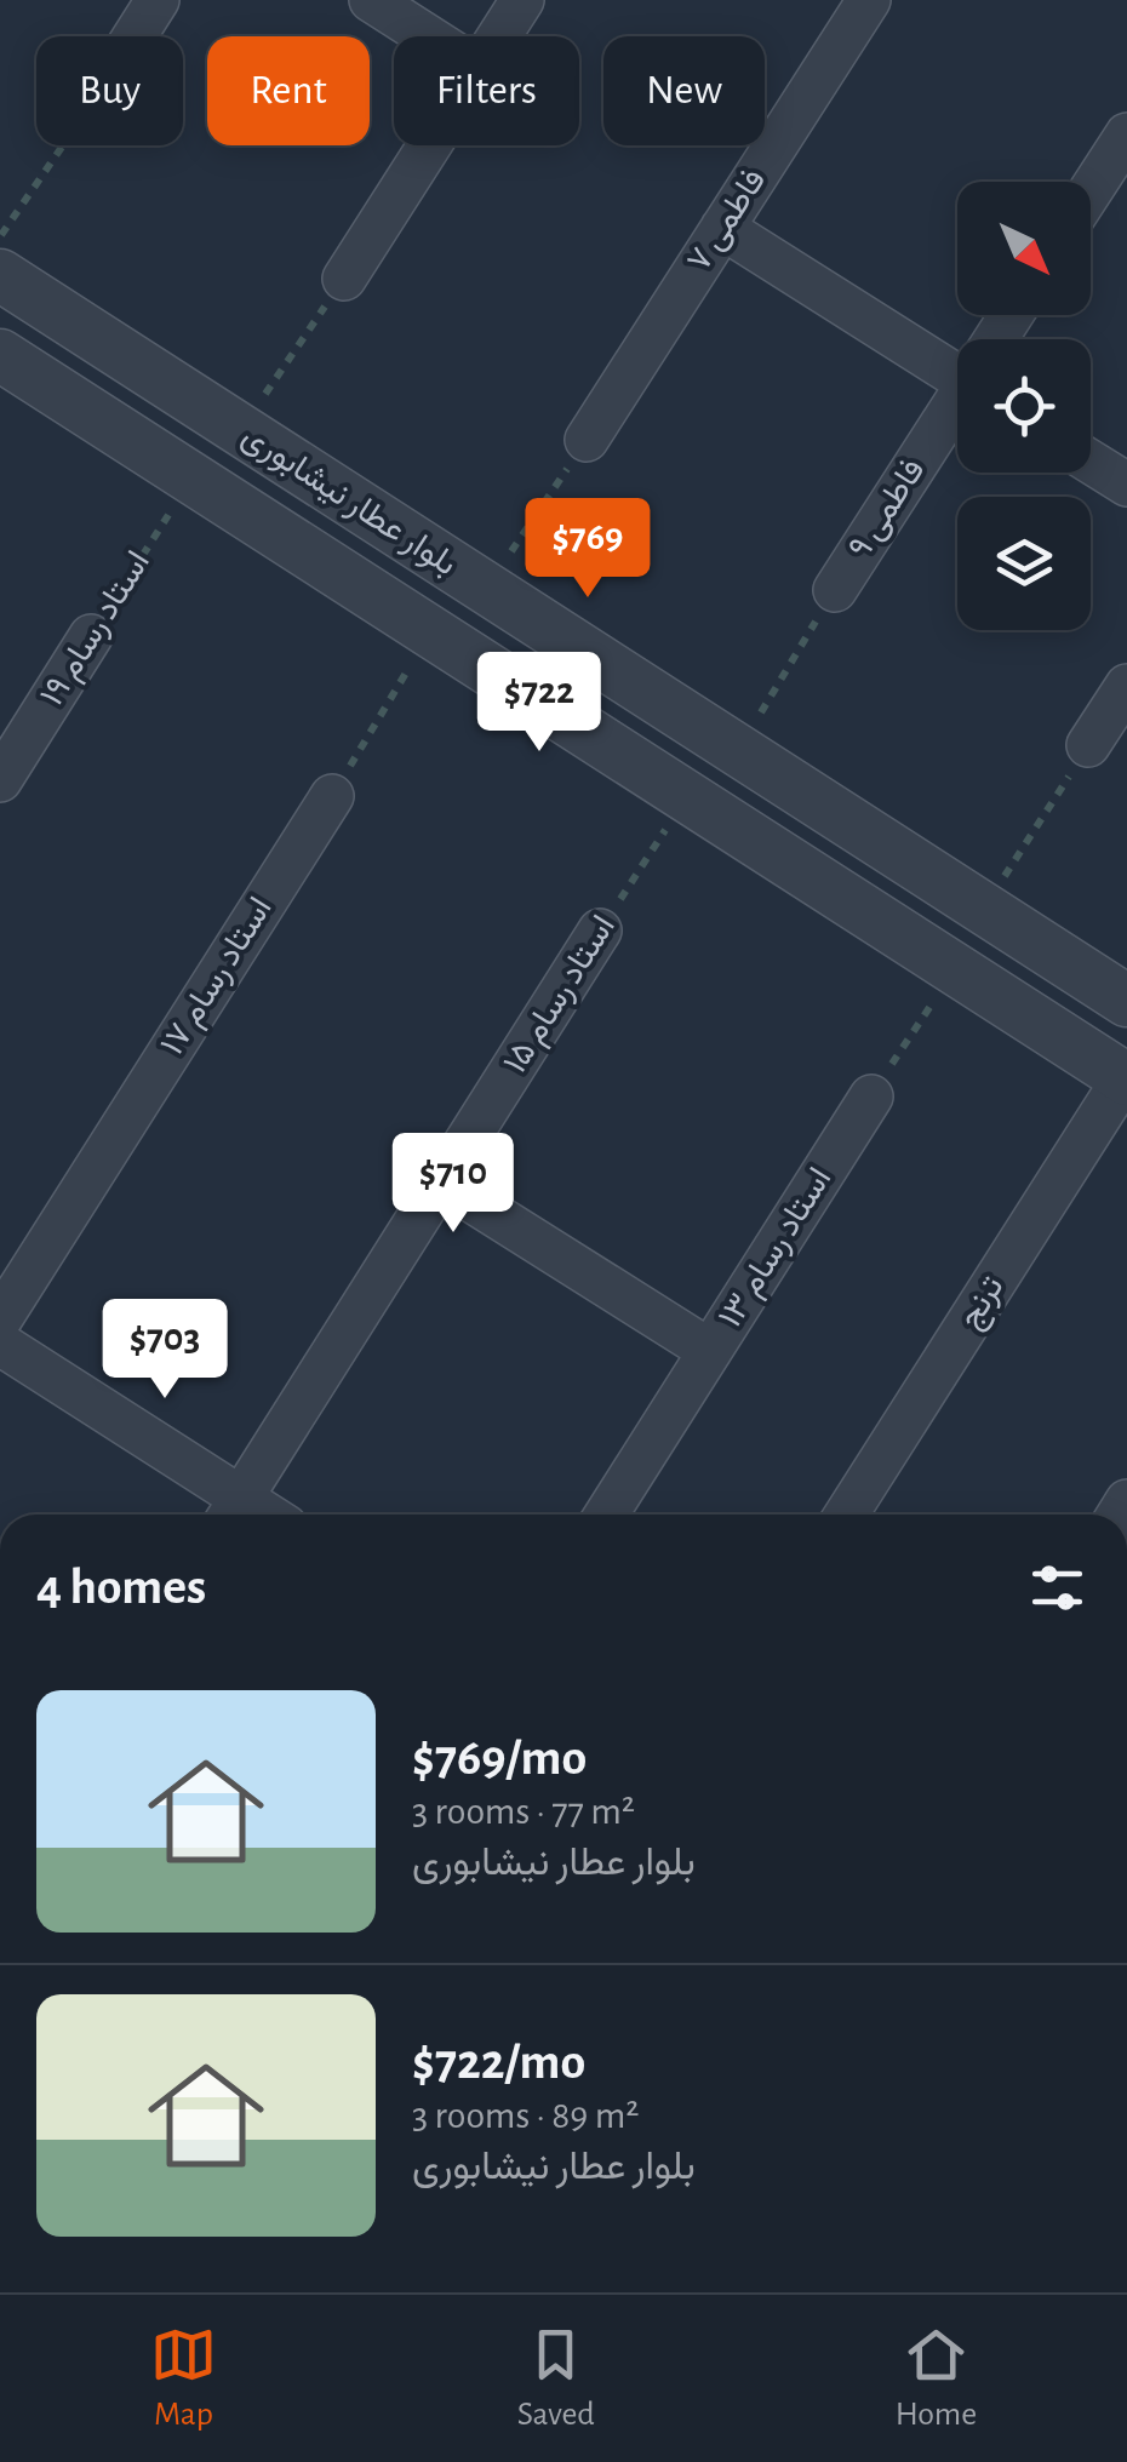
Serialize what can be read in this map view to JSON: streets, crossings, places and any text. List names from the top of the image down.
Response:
{
  "streets": {
    "street": [
      "فاطمی ۷",
      "بلوار عطار نیشابوری",
      "فاطمی ۹",
      "استاد رسام ۱۹",
      "استاد رسام ۱۷",
      "استاد رسام ۱۵",
      "استاد رسام ۱۳",
      "ترنج"
    ]
  },
  "crossings": [
    ["بلوار عطار نیشابوری", "استاد رسام ۱۹"],
    ["بلوار عطار نیشابوری", "استاد رسام ۱۵"],
    ["بلوار عطار نیشابوری", "ترنج"]
  ],
  "north": "bottom right",
  "page": {
    "chip": [
      "Buy",
      "Rent",
      "Filters",
      "New"
    ],
    "price": [
      "$769",
      "$722",
      "$710",
      "$703"
    ],
    "heading": "4 homes",
    "list": [
      {
        "name": "$769/mo",
        "note": "3 rooms · 77 m² · بلوار عطار نیشابوری"
      },
      {
        "name": "$722/mo",
        "note": "3 rooms · 89 m² · بلوار عطار نیشابوری"
      }
    ],
    "tabs": ["Map", "Saved", "Home"]
  }
}
